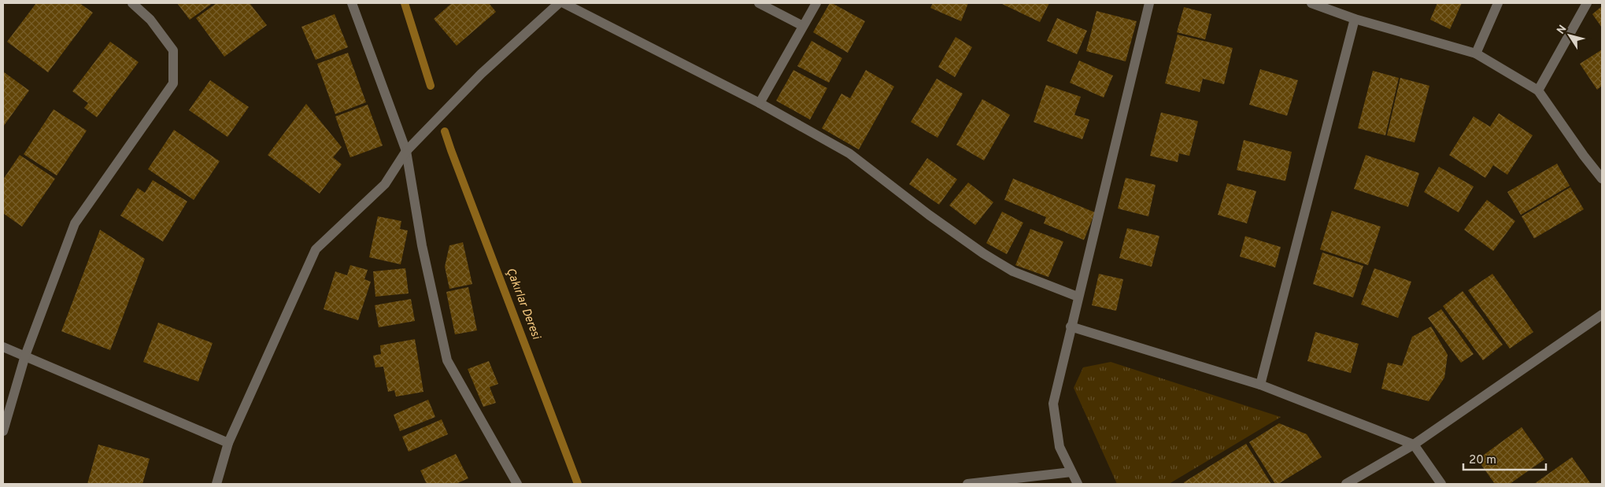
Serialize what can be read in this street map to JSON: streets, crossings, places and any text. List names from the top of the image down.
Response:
{
  "water": ["Çakırlar Deresi"],
  "scale_bar": "20 m",
  "north": "top left"
}
